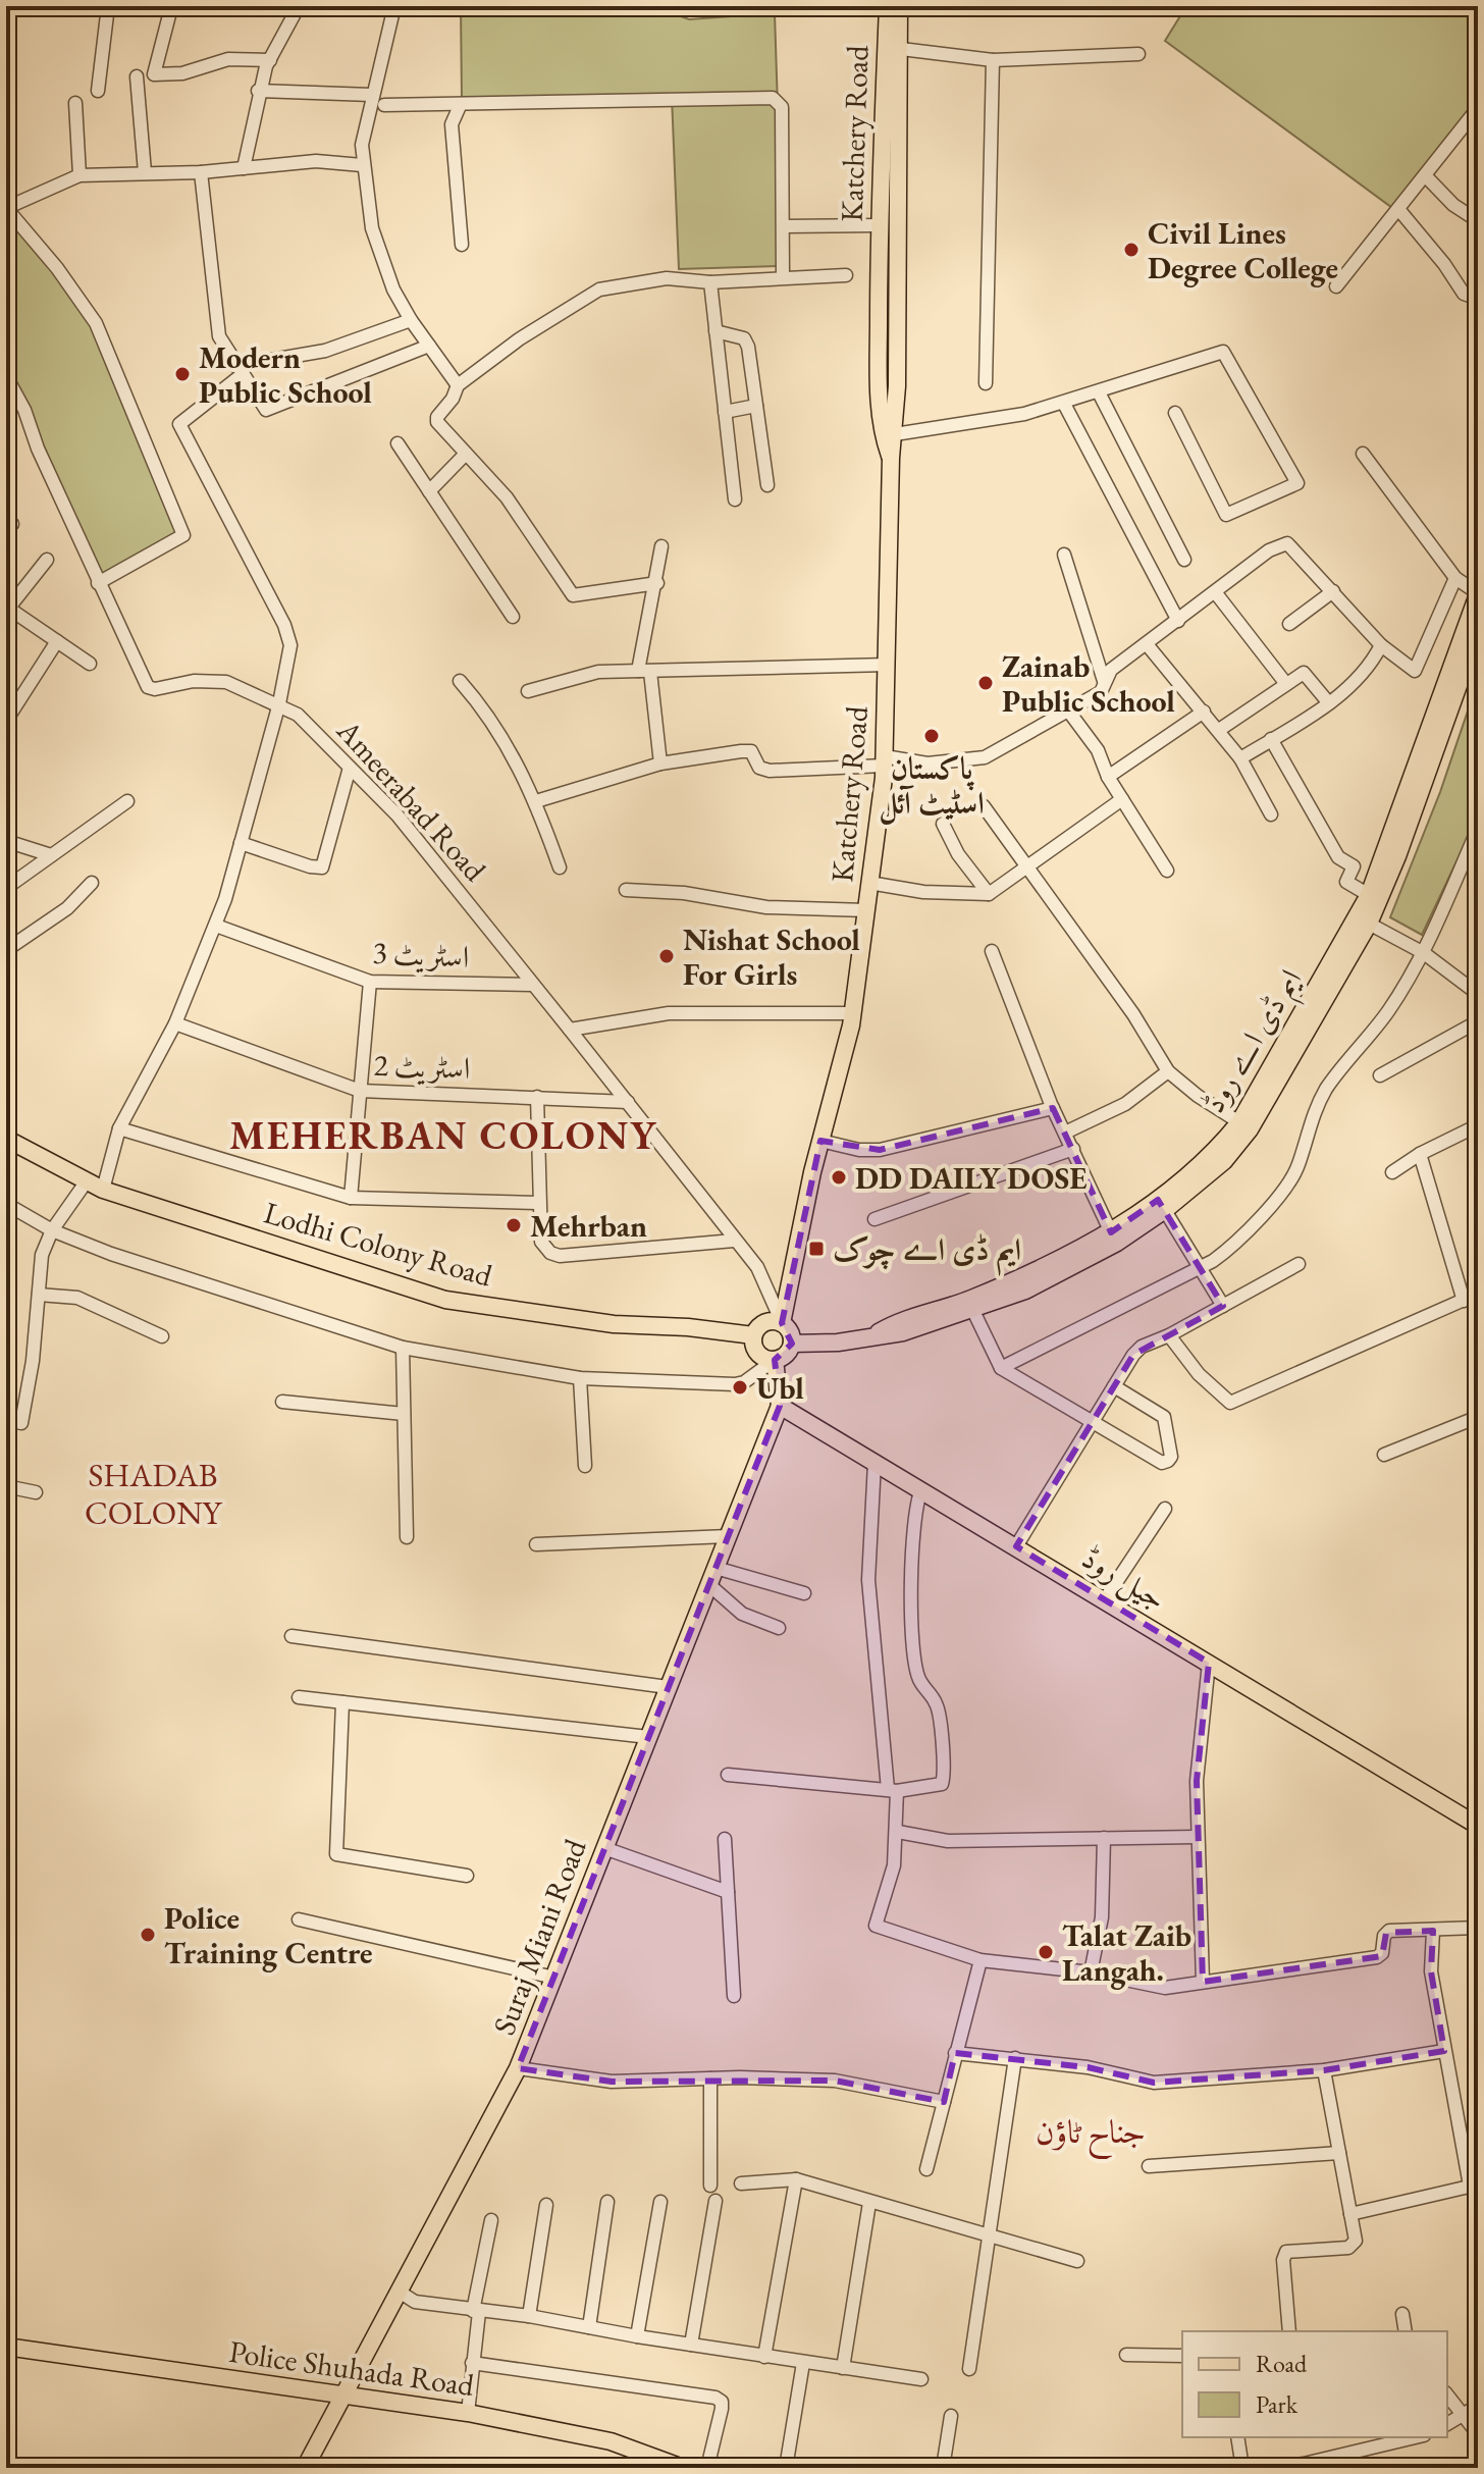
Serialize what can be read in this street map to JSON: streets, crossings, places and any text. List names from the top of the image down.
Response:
{
  "streets": {
    "main road": [
      "Katchery Road",
      "ایم ڈی اے روڈ",
      "Lodhi Colony Road",
      "جیل روڈ",
      "Suraj Miani Road",
      "Police Shuhada Road"
    ],
    "street": ["Ameerabad Road", "اسٹریٹ 3", "اسٹریٹ 2"]
  },
  "crossings": [
    ["Katchery Road", "Ameerabad Road"],
    ["Katchery Road", "ایم ڈی اے روڈ"],
    ["Katchery Road", "Lodhi Colony Road"],
    ["Ameerabad Road", "اسٹریٹ 3"],
    ["Ameerabad Road", "ایم ڈی اے روڈ"],
    ["Ameerabad Road", "اسٹریٹ 2"],
    ["Ameerabad Road", "Lodhi Colony Road"],
    ["ایم ڈی اے روڈ", "Lodhi Colony Road"],
    ["جیل روڈ", "Suraj Miani Road"],
    ["Suraj Miani Road", "Police Shuhada Road"]
  ],
  "districts": ["MEHERBAN COLONY", "SHADAB COLONY", "جناح ٹاؤن"],
  "places": {
    "other": [
      "Civil Lines Degree College",
      "Modern Public School",
      "Zainab Public School",
      "پاکستان اسٹیٹ آئل",
      "Nishat School For Girls",
      "DD DAILY DOSE",
      "Mehrban",
      "Ubl",
      "Police Training Centre",
      "Talat Zaib Langah."
    ],
    "transit": ["ایم ڈی اے چوک"]
  },
  "legend": ["Road", "Park"]
}
